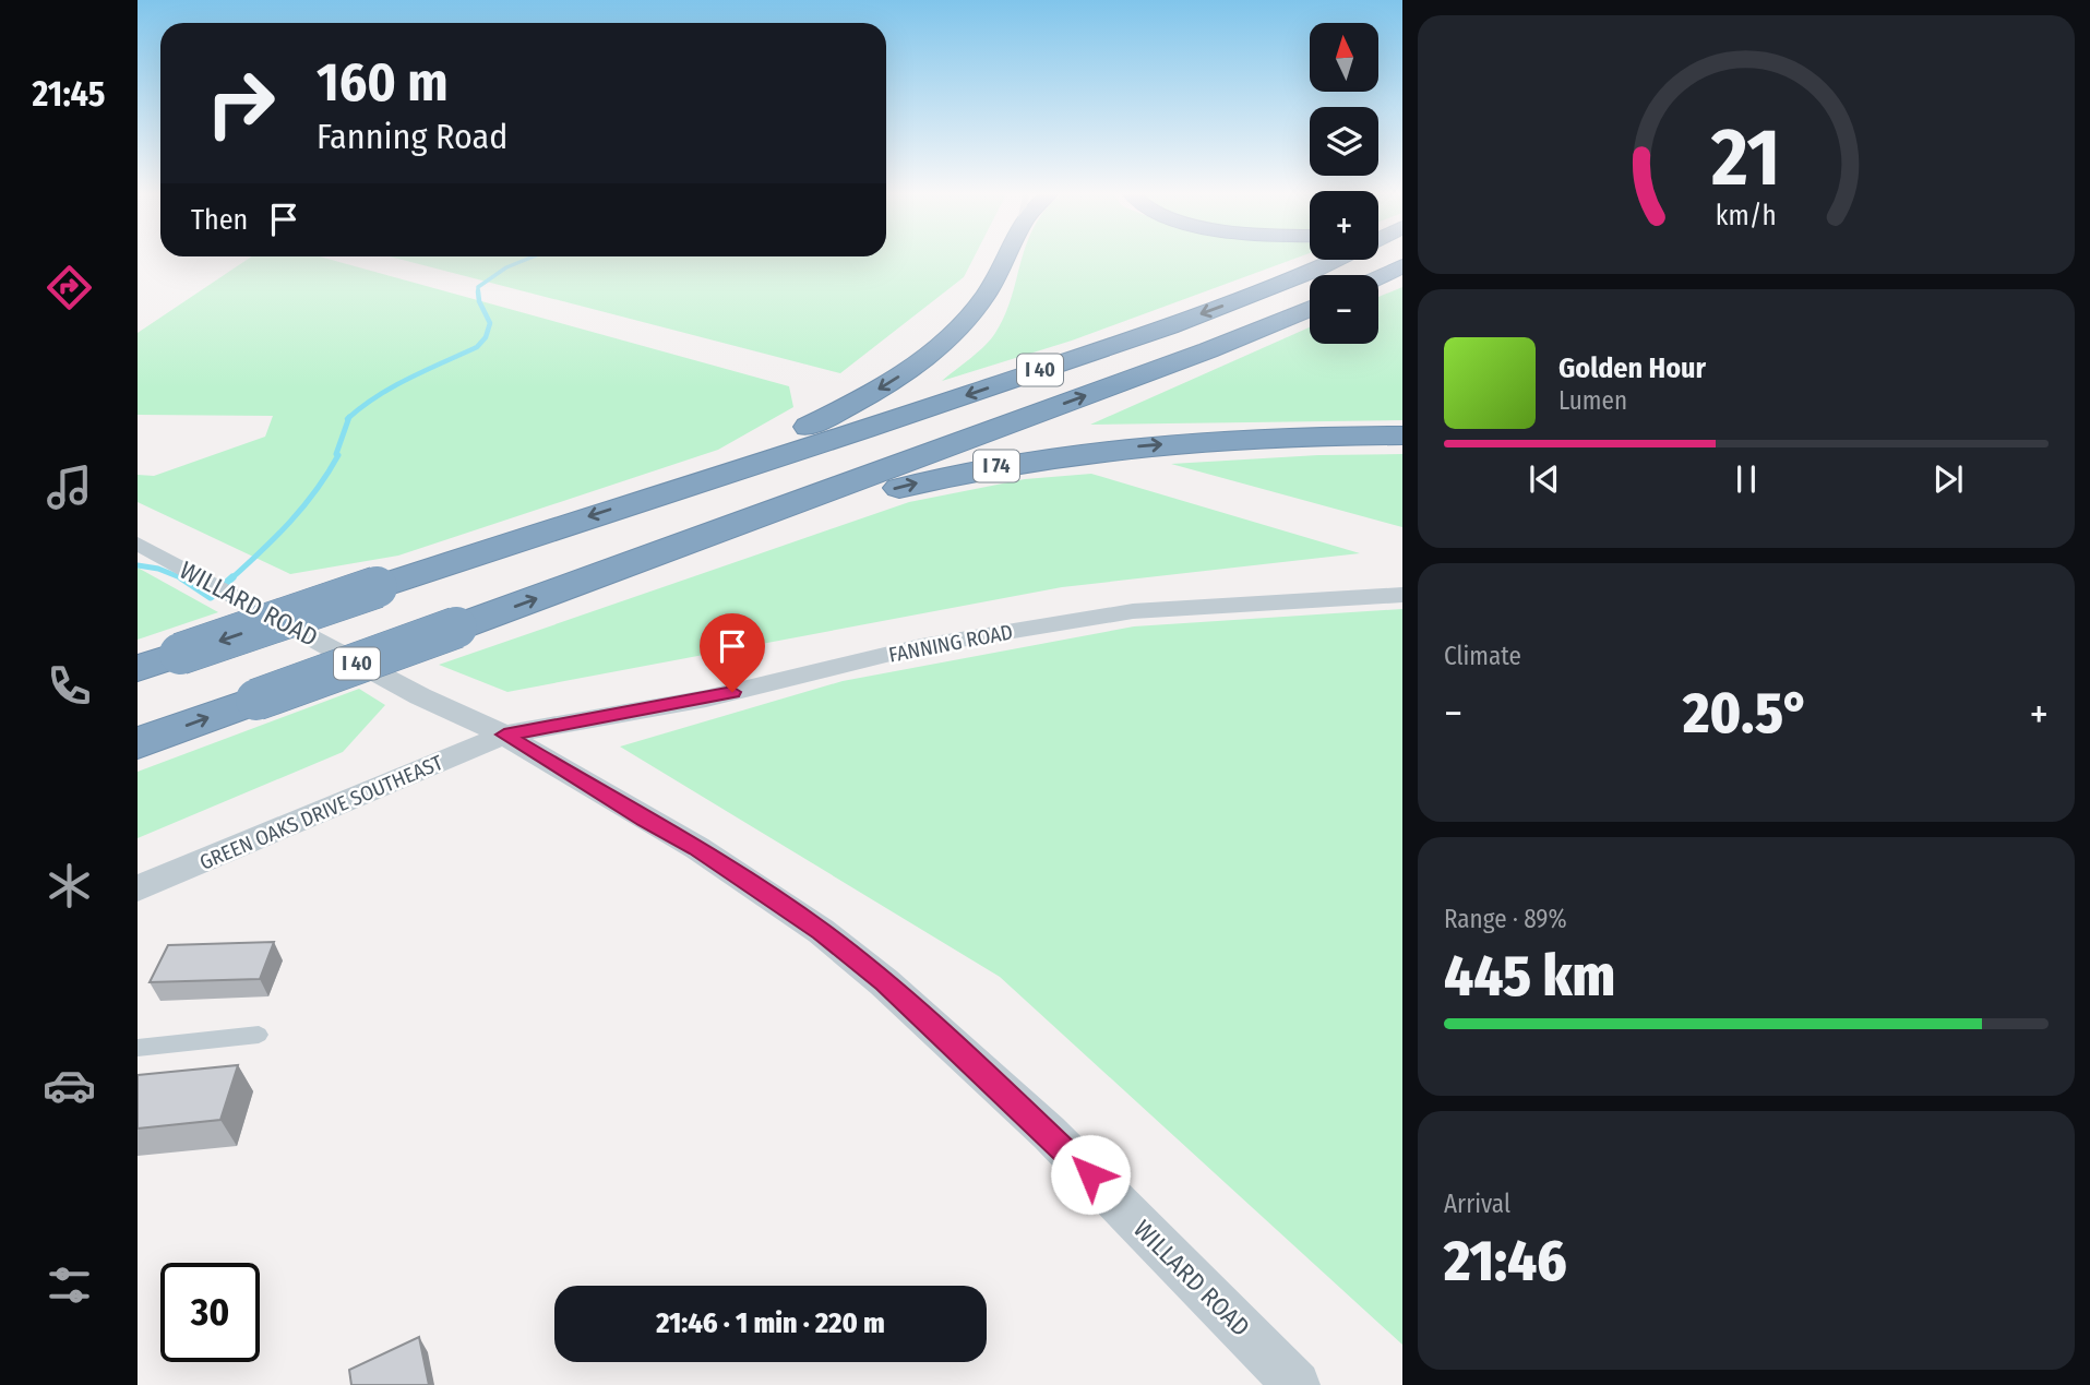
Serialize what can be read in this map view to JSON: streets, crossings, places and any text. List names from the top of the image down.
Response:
{
  "streets": {
    "highway": ["I 40", "I 74"],
    "street": ["WILLARD ROAD", "FANNING ROAD", "GREEN OAKS DRIVE SOUTHEAST"]
  },
  "crossings": [
    ["I 40", "I 74"],
    ["WILLARD ROAD", "FANNING ROAD"],
    ["WILLARD ROAD", "GREEN OAKS DRIVE SOUTHEAST"],
    ["FANNING ROAD", "GREEN OAKS DRIVE SOUTHEAST"]
  ],
  "north": "top",
  "page": {
    "tabs": "21:45",
    "map_buttons": ["+", "−"],
    "turn": ["160 m", "Fanning Road"],
    "then": "Then",
    "song": ["Golden Hour", "Lumen"],
    "tile": [
      "Climate",
      ["Range · 89%", "445 km"],
      ["Arrival", "21:46"]
    ],
    "heat": ["−", "20.5°", "+"],
    "limit": "30",
    "trip": "21:46 · 1 min · 220 m",
    "gauge": ["21", "km/h"]
  }
}
